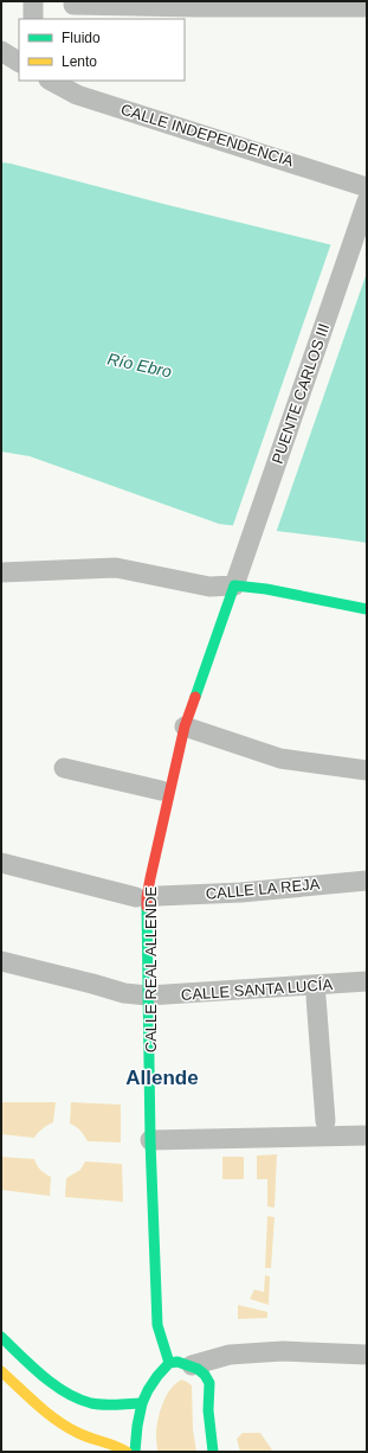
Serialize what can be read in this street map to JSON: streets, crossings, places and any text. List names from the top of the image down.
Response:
{
  "streets": {
    "main road": ["CALLE REAL ALLENDE"],
    "street": [
      "CALLE INDEPENDENCIA",
      "PUENTE CARLOS III",
      "CALLE LA REJA",
      "CALLE SANTA LUCÍA"
    ]
  },
  "crossings": [
    ["PUENTE CARLOS III", "CALLE REAL ALLENDE"],
    ["CALLE REAL ALLENDE", "CALLE SANTA LUCÍA"]
  ],
  "districts": ["Allende"],
  "water": ["Río Ebro"],
  "legend": ["Fluido", "Lento"]
}
